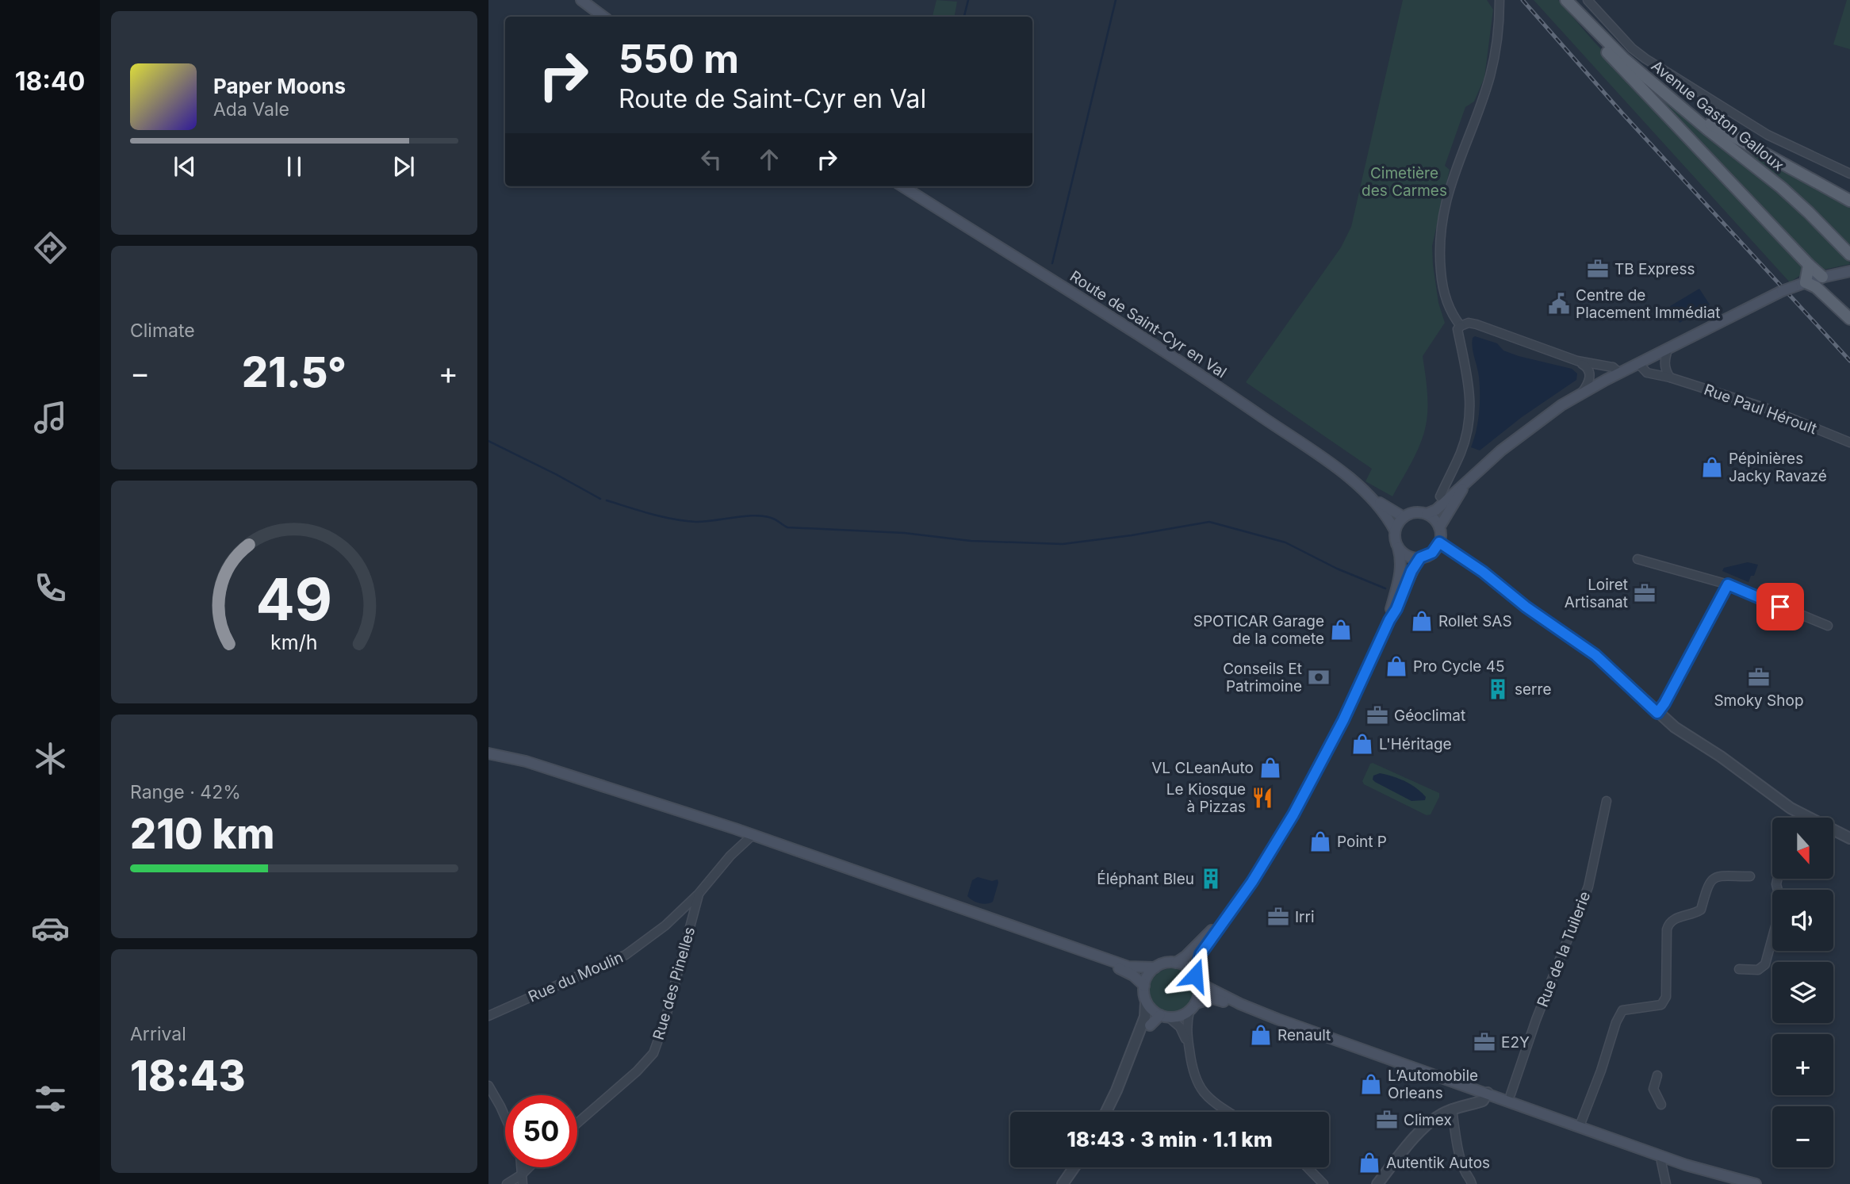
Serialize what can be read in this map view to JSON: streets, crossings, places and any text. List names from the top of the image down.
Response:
{
  "streets": {
    "main road": ["Avenue Gaston Galloux", "Route de Saint-Cyr en Val"],
    "street": [
      "Rue Paul Héroult",
      "Rue de la Tuilerie",
      "Rue du Moulin",
      "Rue des Pinelles"
    ]
  },
  "crossings": [
    ["Rue du Moulin", "Rue des Pinelles"]
  ],
  "parks": ["Cimetière des Carmes"],
  "places": {
    "office": [
      "TB Express",
      "Loiret Artisanat",
      "Smoky Shop",
      "Géoclimat",
      "Irri",
      "E2Y",
      "Climex"
    ],
    "public building": ["Centre de Placement Immédiat"],
    "shop": [
      "Pépinières Jacky Ravazé",
      "Rollet SAS",
      "SPOTICAR Garage de la comete",
      "Pro Cycle 45",
      "L'Héritage",
      "VL CLeanAuto",
      "Point P",
      "Renault",
      "L’Automobile Orleans",
      "Autentik Autos"
    ],
    "bank": ["Conseils Et Patrimoine"],
    "building": ["serre", "Éléphant Bleu"],
    "restaurant": ["Le Kiosque à Pizzas"]
  },
  "north": "bottom",
  "page": {
    "tabs": "18:40",
    "turn": ["550 m", "Route de Saint-Cyr en Val"],
    "song": ["Paper Moons", "Ada Vale"],
    "tile": [
      "Climate",
      ["Range · 42%", "210 km"],
      ["Arrival", "18:43"]
    ],
    "heat": ["−", "21.5°", "+"],
    "map_buttons": ["+", "−"],
    "limit": "50",
    "trip": "18:43 · 3 min · 1.1 km",
    "gauge": ["49", "km/h"]
  }
}
